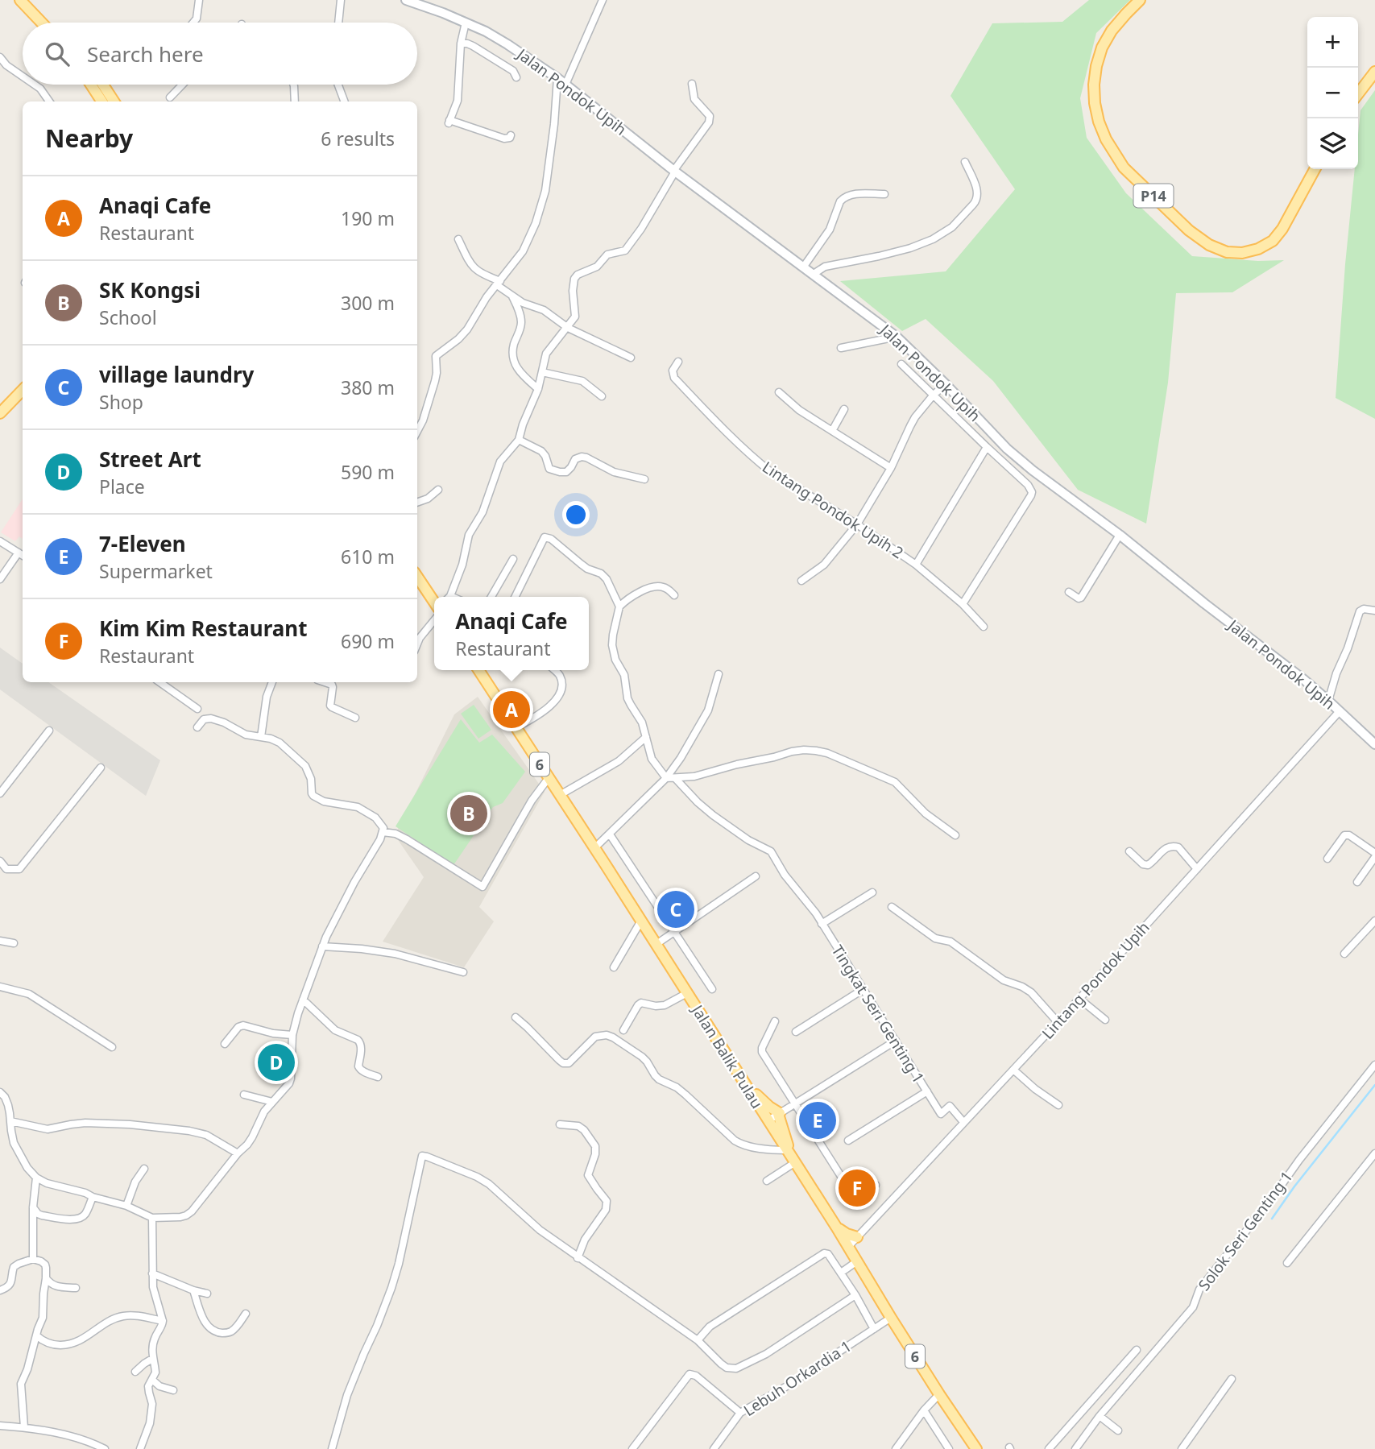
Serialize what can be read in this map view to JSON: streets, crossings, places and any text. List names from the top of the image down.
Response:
{
  "streets": {
    "main road": [
      "Jalan Pondok Upih",
      "P14",
      "6",
      "Jalan Balik Pulau"
    ],
    "street": [
      "Lintang Pondok Upih 2",
      "Lintang Pondok Upih",
      "Tingkat Seri Genting 1",
      "Solok Seri Genting 1",
      "Lebuh Orkardia 1"
    ]
  },
  "crossings": [
    ["Jalan Pondok Upih", "Lintang Pondok Upih"],
    ["Lintang Pondok Upih", "Tingkat Seri Genting 1"],
    ["Lintang Pondok Upih", "Jalan Balik Pulau"],
    ["Jalan Balik Pulau", "Lebuh Orkardia 1"]
  ],
  "page": {
    "map_buttons": ["+", "−"],
    "search": "Search here",
    "heading": ["Nearby", "6 results"],
    "list": [
      {
        "mark": "A",
        "name": "Anaqi Cafe",
        "note": "Restaurant",
        "value": "190 m"
      },
      {
        "mark": "B",
        "name": "SK Kongsi",
        "note": "School",
        "value": "300 m"
      },
      {
        "mark": "C",
        "name": "village laundry",
        "note": "Shop",
        "value": "380 m"
      },
      {
        "mark": "D",
        "name": "Street Art",
        "note": "Place",
        "value": "590 m"
      },
      {
        "mark": "E",
        "name": "7-Eleven",
        "note": "Supermarket",
        "value": "610 m"
      },
      {
        "mark": "F",
        "name": "Kim Kim Restaurant",
        "note": "Restaurant",
        "value": "690 m"
      }
    ],
    "popup": ["Anaqi Cafe", "Restaurant"],
    "pins": [
      "A",
      "B",
      "C",
      "D",
      "E",
      "F"
    ]
  }
}
